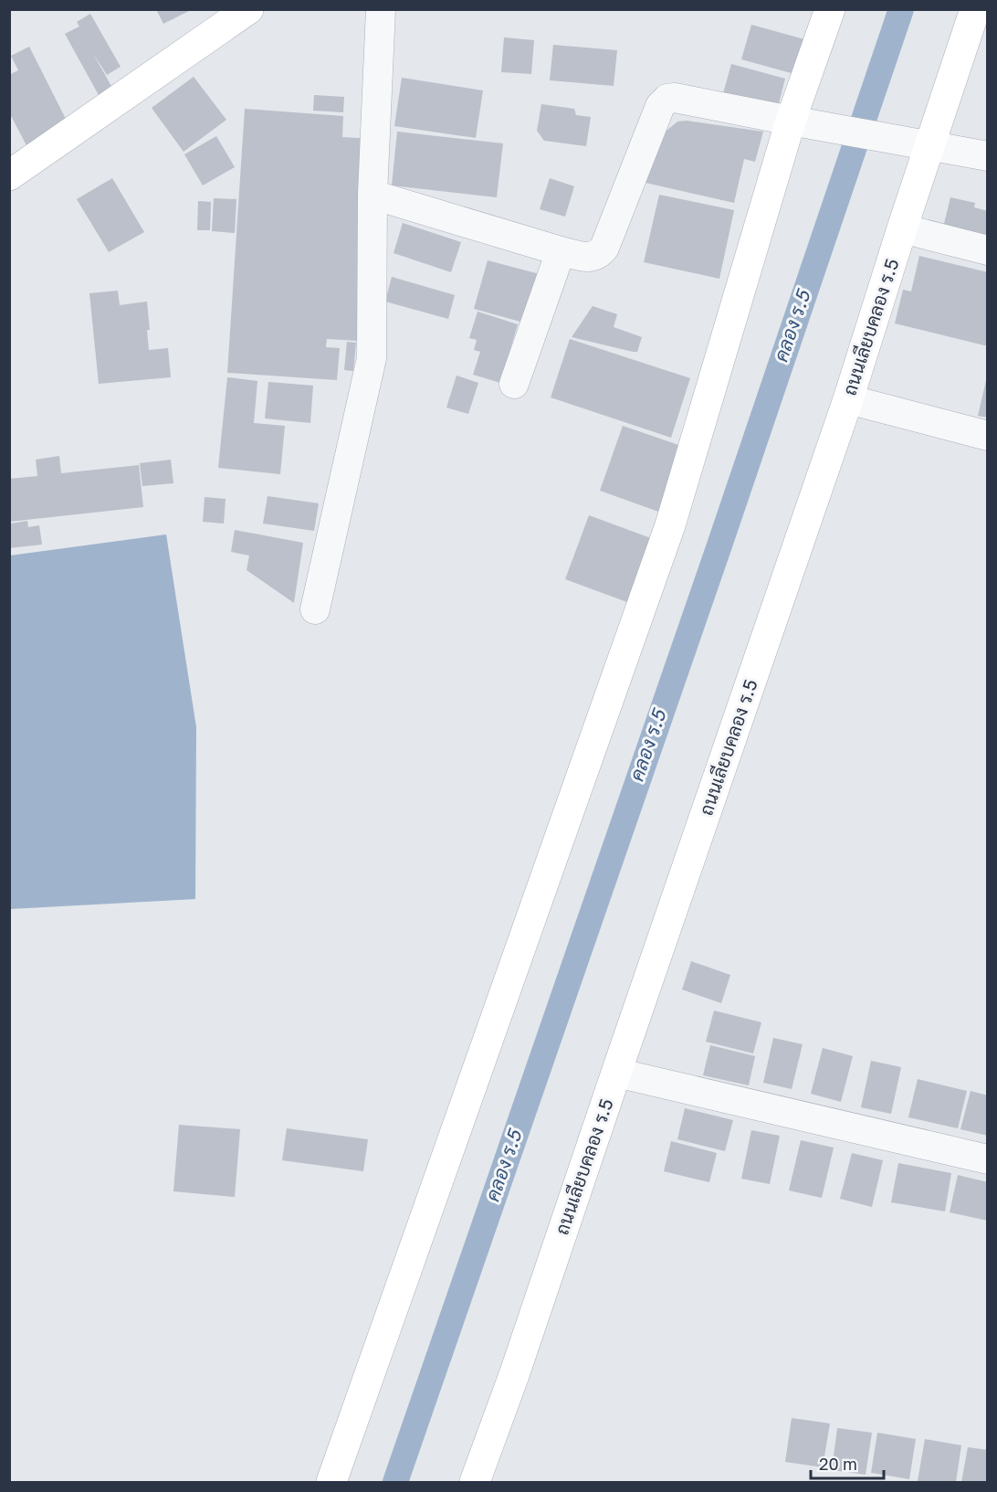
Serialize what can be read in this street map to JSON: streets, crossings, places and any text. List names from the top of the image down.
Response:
{
  "streets": {
    "street": ["ถนนเลียบคลอง ร.5"]
  },
  "water": ["คลอง ร.5"],
  "scale_bar": "20 m"
}
